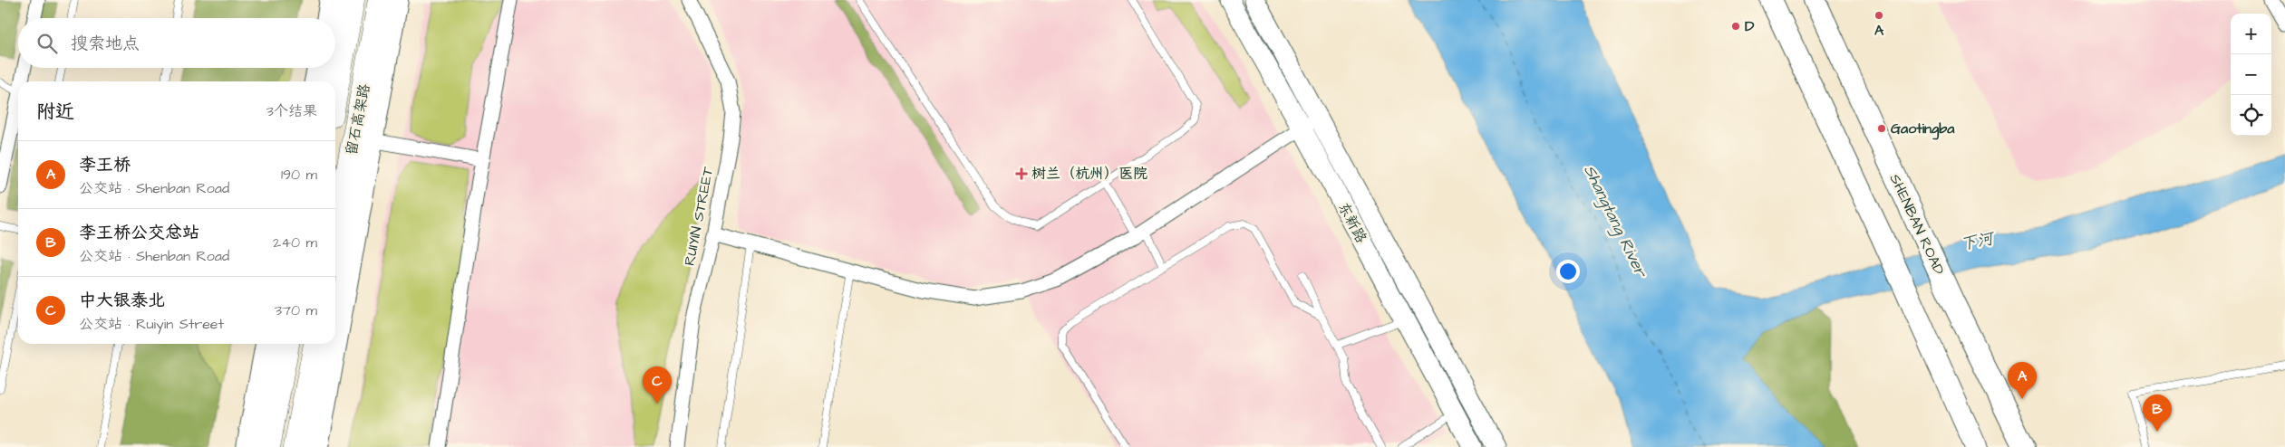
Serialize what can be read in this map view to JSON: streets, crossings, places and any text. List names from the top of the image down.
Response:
{
  "streets": {
    "highway": ["留石高架路"],
    "main road": ["东新路", "SHENBAN ROAD"],
    "street": ["RUIYIN STREET"]
  },
  "water": ["Shangtang River", "下河"],
  "places": {
    "other": ["A", "D", "Gaotingba"],
    "health": ["树兰（杭州）医院"]
  },
  "page": {
    "map_buttons": ["+", "−"],
    "search": "搜索地点",
    "heading": ["附近", "3个结果"],
    "list": [
      {
        "mark": "A",
        "name": "李王桥",
        "note": "公交站 · Shenban Road",
        "value": "190 m"
      },
      {
        "mark": "B",
        "name": "李王桥公交总站",
        "note": "公交站 · Shenban Road",
        "value": "240 m"
      },
      {
        "mark": "C",
        "name": "中大银泰北",
        "note": "公交站 · Ruiyin Street",
        "value": "370 m"
      }
    ],
    "pins": ["A", "C", "B"]
  }
}
